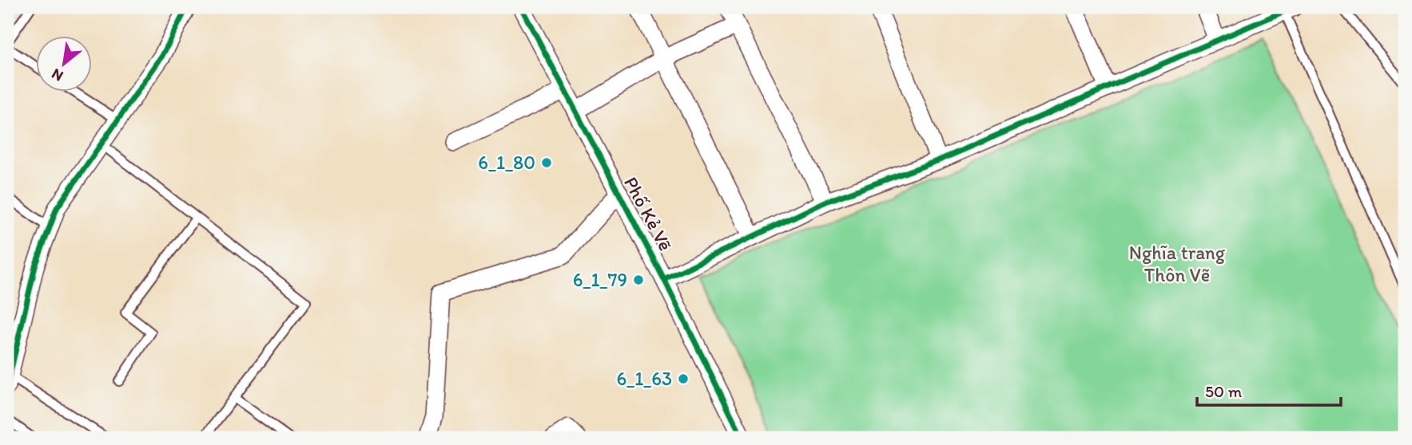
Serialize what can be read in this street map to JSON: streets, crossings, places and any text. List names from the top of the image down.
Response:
{
  "streets": {
    "street": ["Phố Kẻ Vẽ"]
  },
  "parks": ["Nghĩa trang Thôn Vẽ"],
  "places": ["6_1_80", "6_1_79", "6_1_63"],
  "scale_bar": "50 m",
  "north": "bottom left"
}
